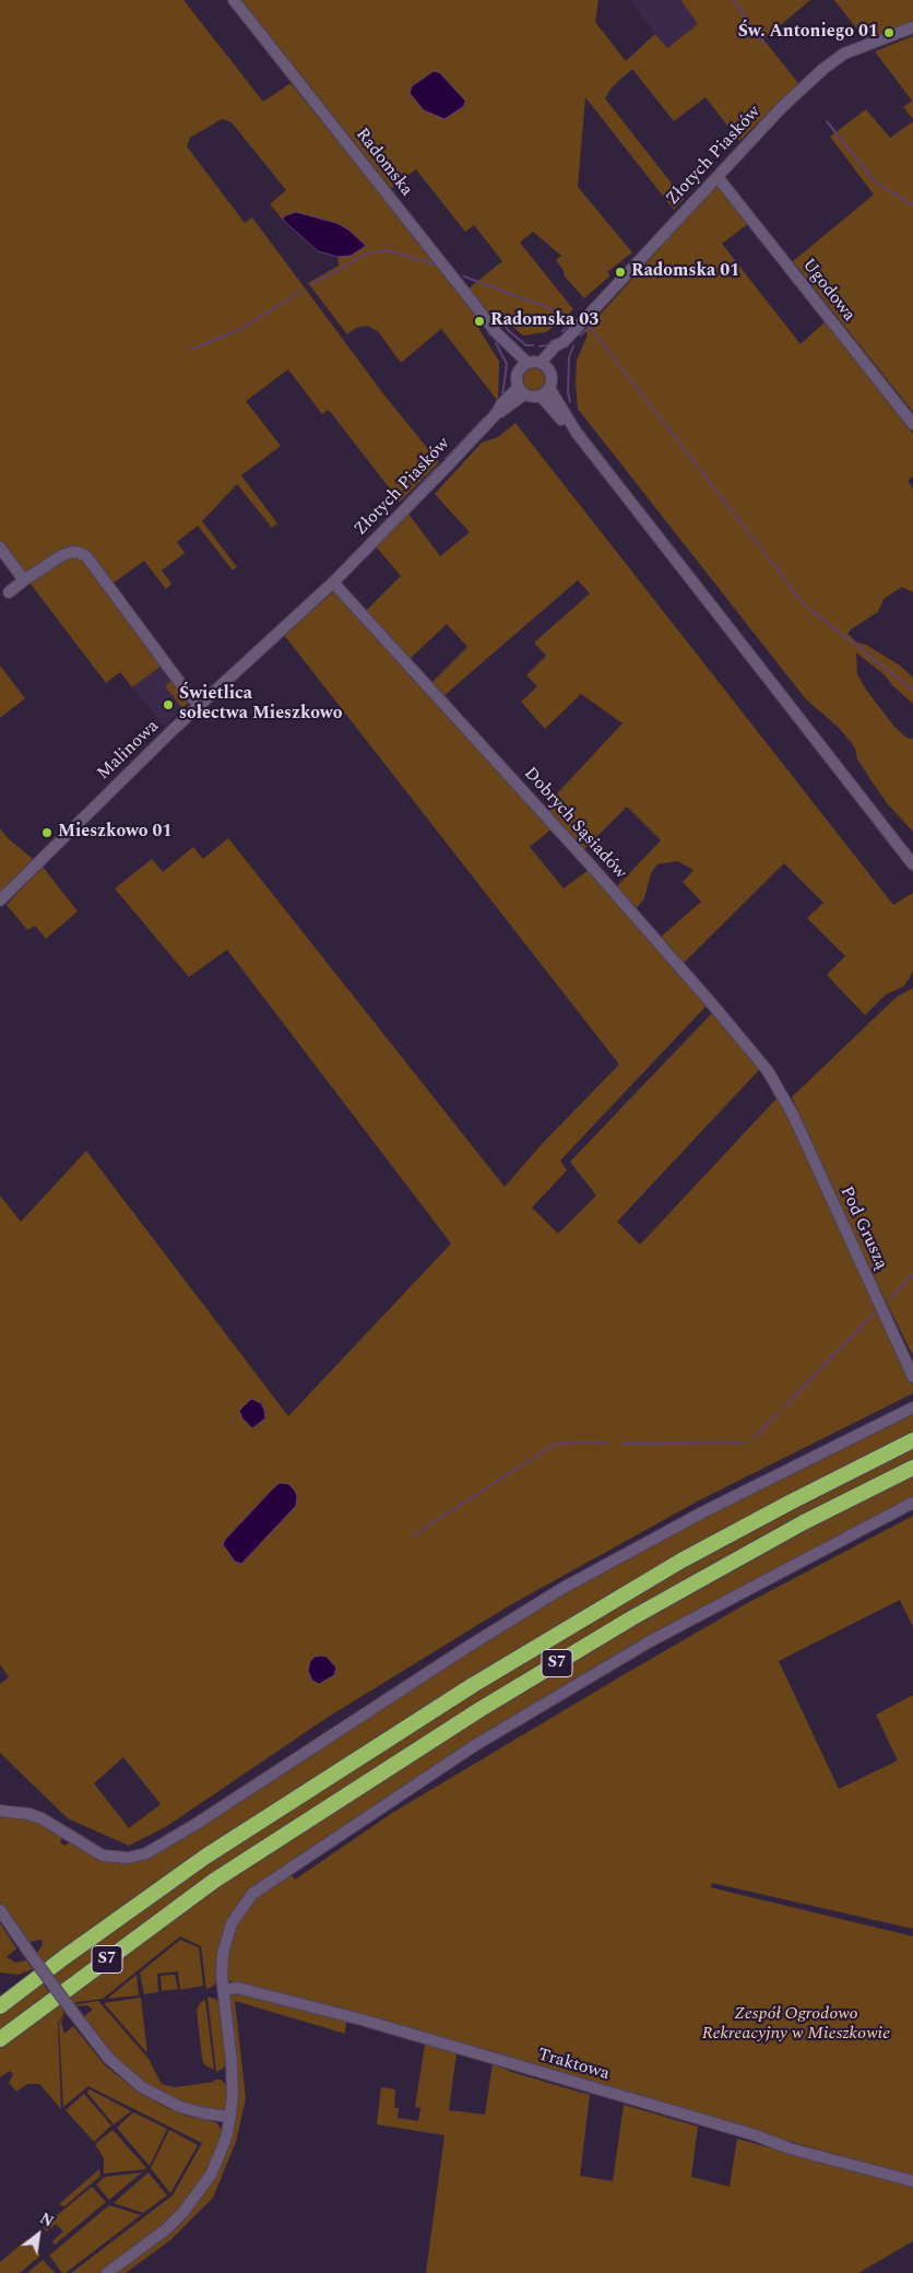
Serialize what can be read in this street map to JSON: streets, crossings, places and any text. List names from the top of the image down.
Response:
{
  "streets": {
    "highway": ["S7"],
    "street": [
      "Złotych Piasków",
      "Radomska",
      "Ugodowa",
      "Malinowa",
      "Dobrych Sąsiadów",
      "Pod Gruszą",
      "Traktowa"
    ]
  },
  "crossings": [
    ["Złotych Piasków", "Radomska"],
    ["Złotych Piasków", "Ugodowa"],
    ["Złotych Piasków", "Malinowa"],
    ["Złotych Piasków", "Dobrych Sąsiadów"],
    ["Malinowa", "Dobrych Sąsiadów"],
    ["Dobrych Sąsiadów", "Pod Gruszą"]
  ],
  "parks": ["Zespół Ogrodowo Rekreacyjny w Mieszkowie"],
  "places": [
    "Św. Antoniego 01",
    "Radomska 01",
    "Radomska 03",
    "Świetlica sołectwa Mieszkowo",
    "Mieszkowo 01"
  ],
  "north": "top right"
}
